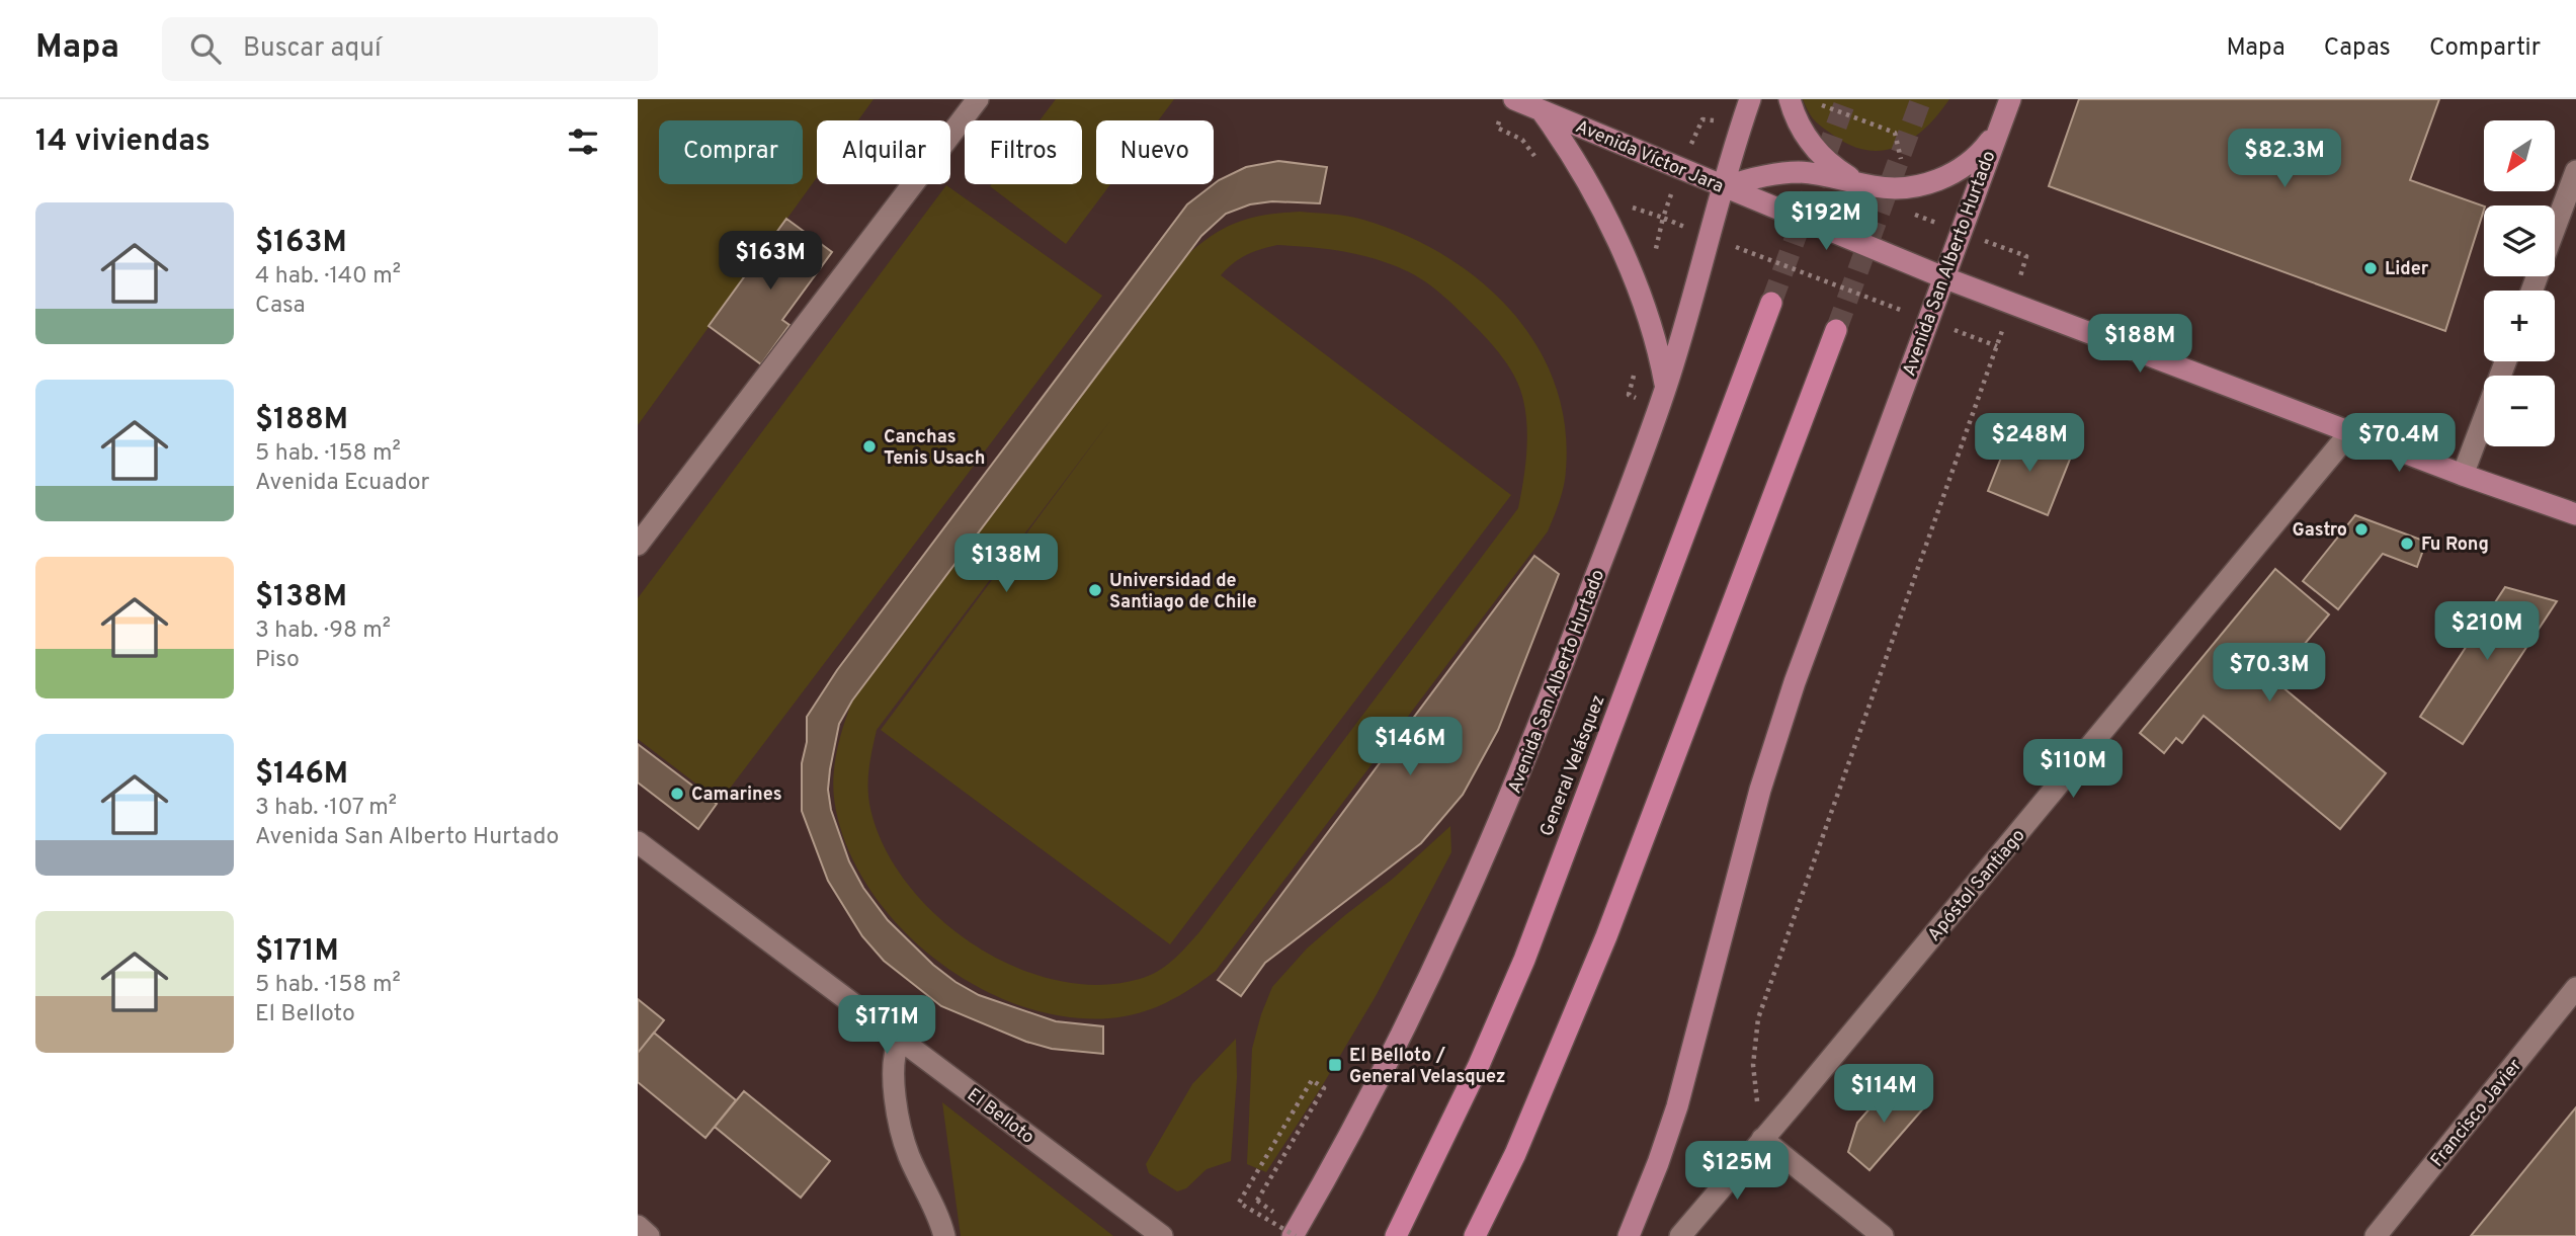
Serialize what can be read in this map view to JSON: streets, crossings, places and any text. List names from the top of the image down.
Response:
{
  "streets": {
    "highway": ["General Velásquez"],
    "main road": ["Avenida Víctor Jara", "Avenida San Alberto Hurtado"],
    "street": ["Apóstol Santiago", "Francisco Javier", "El Belloto"]
  },
  "crossings": [
    ["Avenida Víctor Jara", "Avenida San Alberto Hurtado"],
    ["Avenida Víctor Jara", "Apóstol Santiago"]
  ],
  "places": {
    "other": [
      "Lider",
      "Canchas Tenis Usach",
      "Gastro",
      "Fu Rong",
      "Universidad de Santiago de Chile",
      "Camarines"
    ],
    "transit": ["El Belloto / General Velasquez"]
  },
  "north": "bottom left",
  "page": {
    "header": "Mapa",
    "search": "Buscar aquí",
    "nav": ["Mapa", "Capas", "Compartir"],
    "heading": "14 viviendas",
    "map_buttons": ["+", "−"],
    "chip": [
      "Comprar",
      "Alquilar",
      "Filtros",
      "Nuevo"
    ],
    "price": [
      "$82.3M",
      "$192M",
      "$163M",
      "$188M",
      "$248M",
      "$70.4M",
      "$138M",
      "$210M",
      "$70.3M",
      "$146M",
      "$110M",
      "$171M",
      "$114M",
      "$125M"
    ],
    "list": [
      {
        "name": "$163M",
        "note": "4 hab. · 140 m² · Casa"
      },
      {
        "name": "$188M",
        "note": "5 hab. · 158 m² · Avenida Ecuador"
      },
      {
        "name": "$138M",
        "note": "3 hab. · 98 m² · Piso"
      },
      {
        "name": "$146M",
        "note": "3 hab. · 107 m² · Avenida San Alberto Hurtado"
      },
      {
        "name": "$171M",
        "note": "5 hab. · 158 m² · El Belloto"
      }
    ]
  }
}
